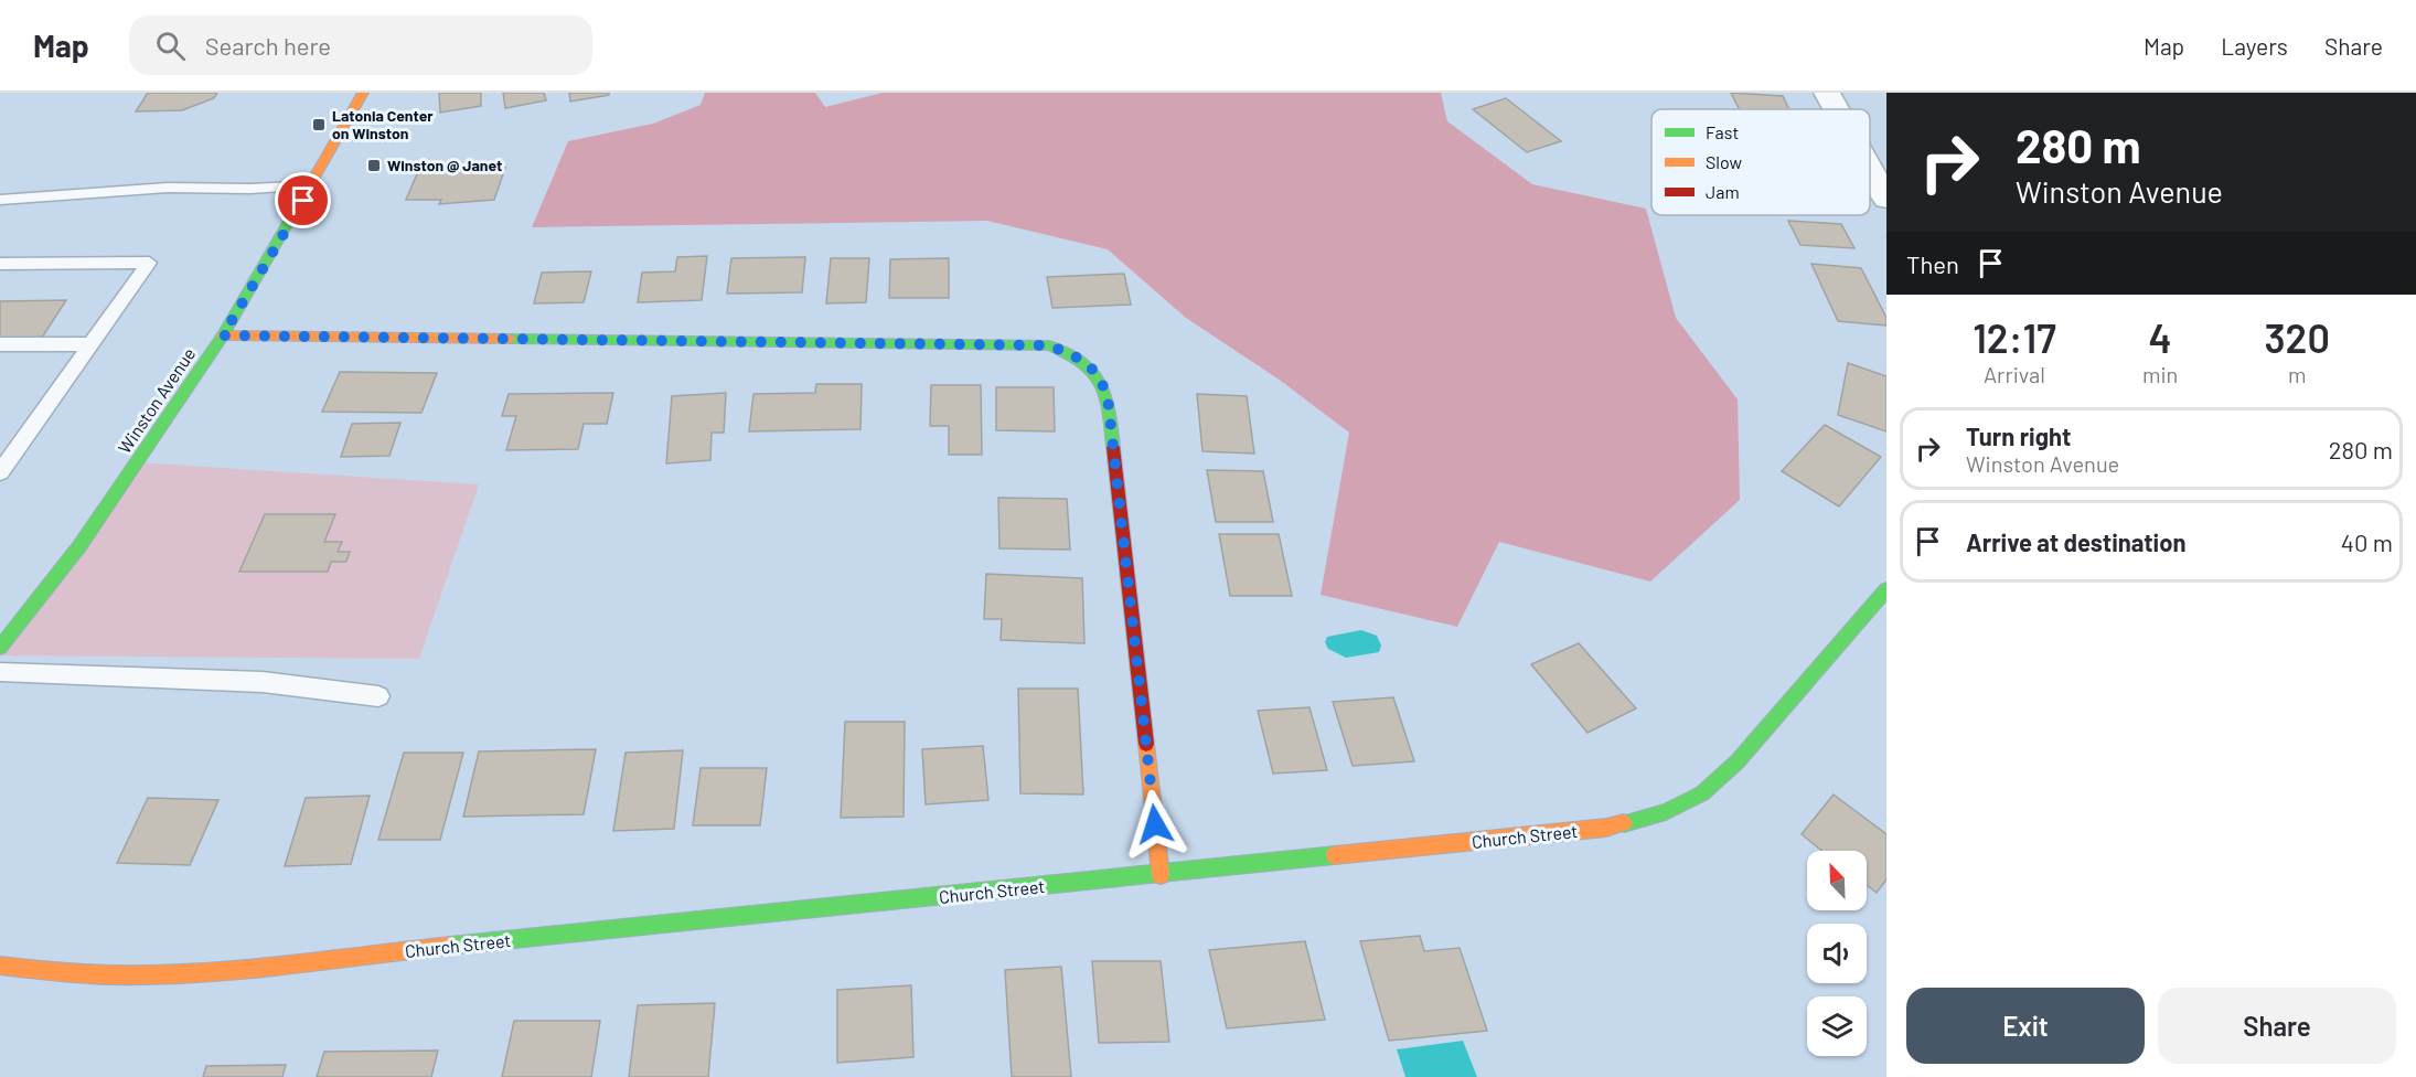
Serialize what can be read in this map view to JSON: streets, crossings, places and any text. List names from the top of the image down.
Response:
{
  "streets": {
    "street": ["Winston Avenue", "Church Street"]
  },
  "places": {
    "transit": ["Latonia Center on Winston", "Winston @ Janet"]
  },
  "legend": ["Fast", "Slow", "Jam"],
  "north": "top left",
  "page": {
    "header": "Map",
    "search": "Search here",
    "nav": ["Map", "Layers", "Share"],
    "turn": ["280 m", "Winston Avenue"],
    "then": "Then",
    "eta": [
      "12:17",
      "Arrival",
      "4",
      "min",
      "320",
      "m"
    ],
    "list": [
      {
        "name": "Turn right",
        "note": "Winston Avenue",
        "value": "280 m"
      },
      {
        "name": "Arrive at destination",
        "value": "40 m"
      }
    ],
    "buttons": ["Exit", "Share"]
  }
}
